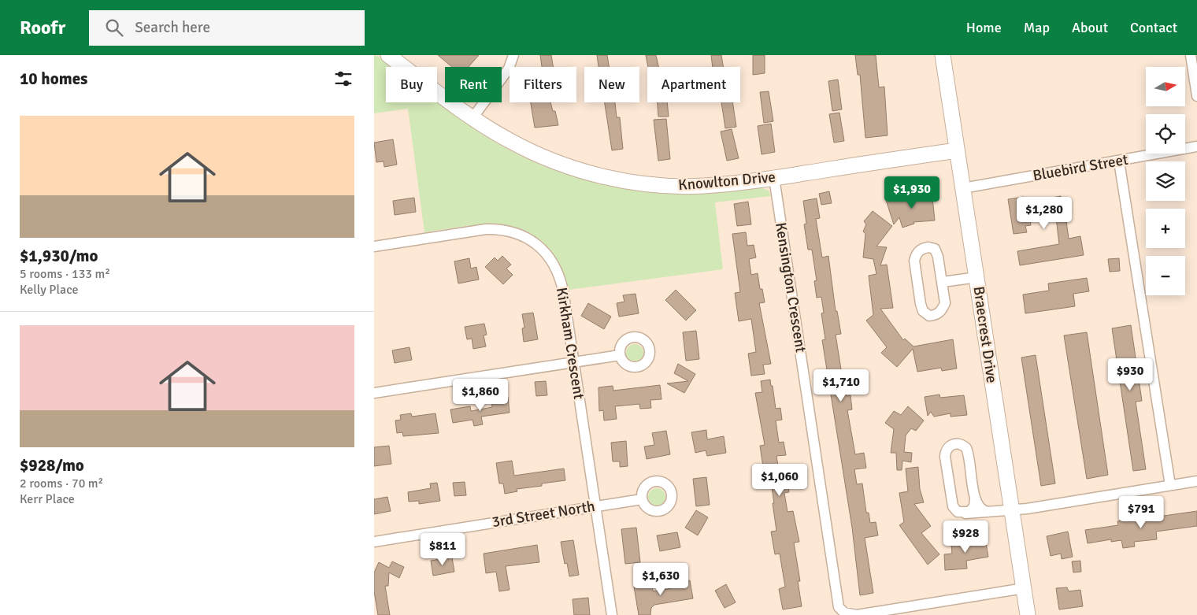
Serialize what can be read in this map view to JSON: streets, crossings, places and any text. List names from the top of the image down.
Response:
{
  "streets": {
    "street": [
      "Bluebird Street",
      "Knowlton Drive",
      "Kensington Crescent",
      "Braecrest Drive",
      "Kirkham Crescent",
      "3rd Street North"
    ]
  },
  "crossings": [
    ["Bluebird Street", "Braecrest Drive"],
    ["Knowlton Drive", "Kensington Crescent"],
    ["Knowlton Drive", "Braecrest Drive"],
    ["Kensington Crescent", "Braecrest Drive"],
    ["Kirkham Crescent", "3rd Street North"]
  ],
  "north": "right",
  "page": {
    "header": "Roofr",
    "search": "Search here",
    "nav": [
      "Home",
      "Map",
      "About",
      "Contact"
    ],
    "heading": "10 homes",
    "map_buttons": ["+", "−"],
    "chip": [
      "Buy",
      "Rent",
      "Filters",
      "New",
      "Apartment"
    ],
    "list": [
      {
        "name": "$1,930/mo",
        "note": "5 rooms · 133 m² · Kelly Place"
      },
      {
        "name": "$928/mo",
        "note": "2 rooms · 70 m² · Kerr Place"
      }
    ],
    "price": [
      "$1,930",
      "$1,280",
      "$930",
      "$1,710",
      "$1,860",
      "$1,060",
      "$791",
      "$928",
      "$811",
      "$1,630"
    ]
  }
}
